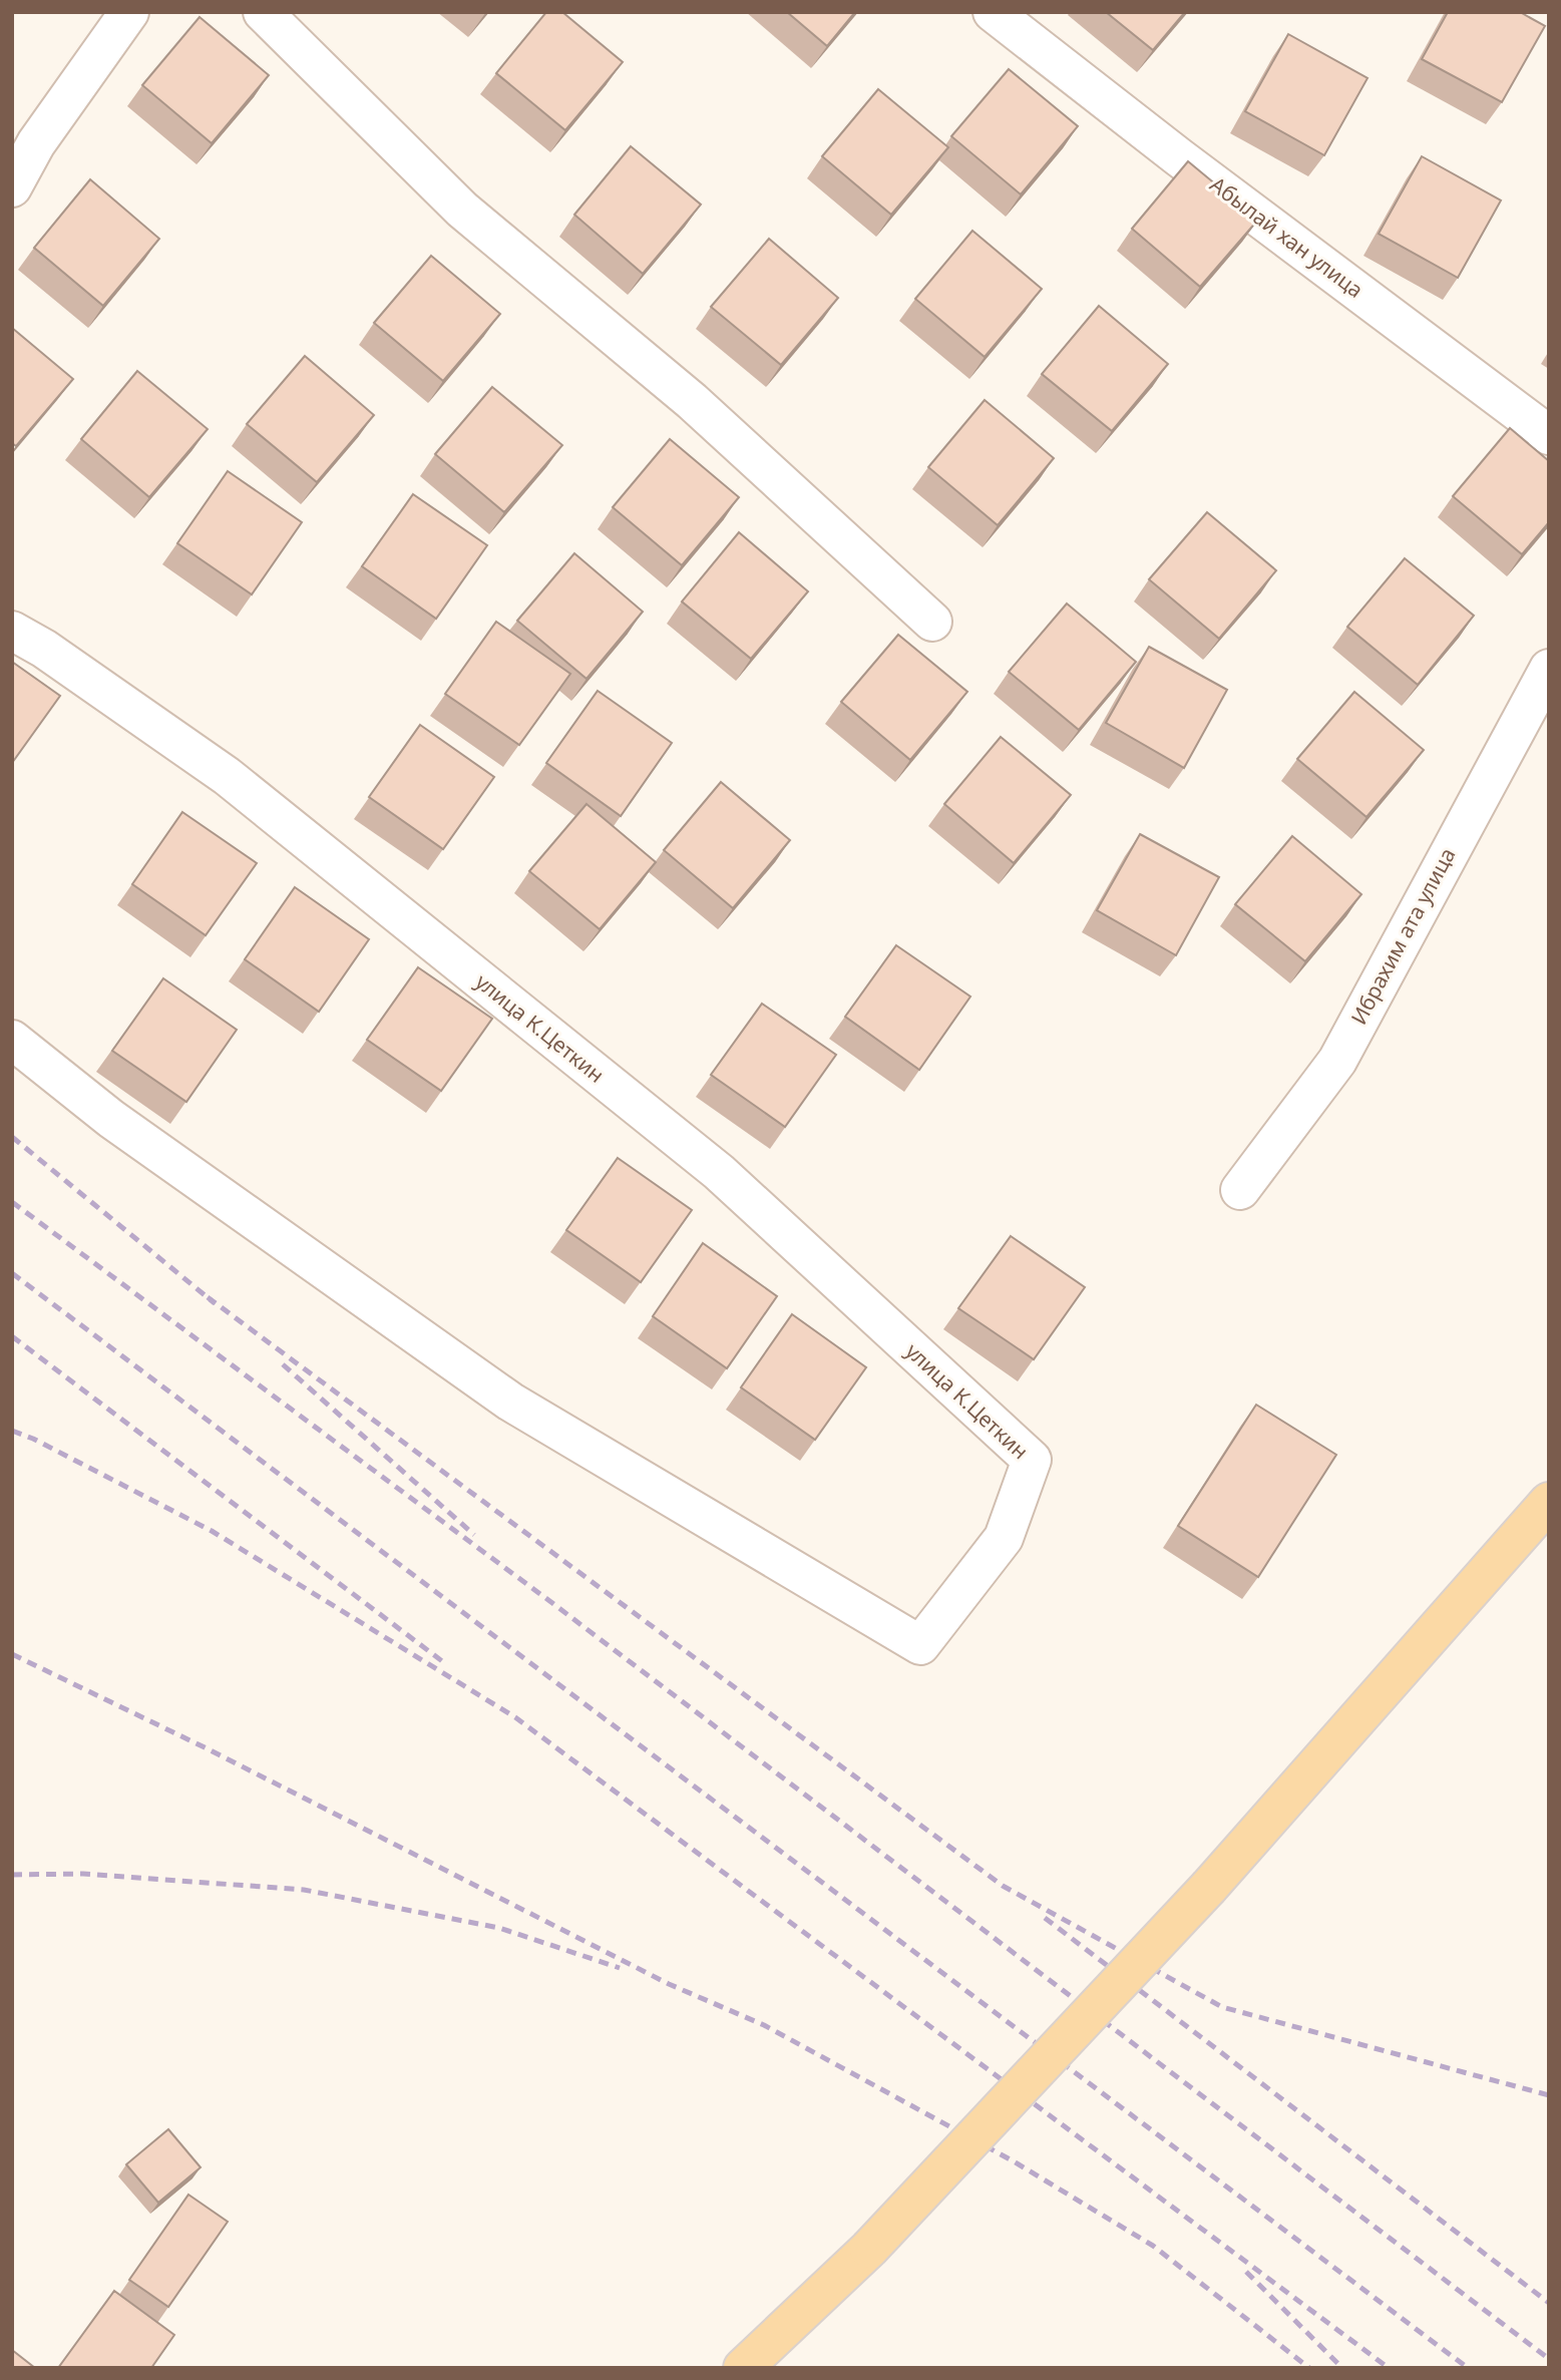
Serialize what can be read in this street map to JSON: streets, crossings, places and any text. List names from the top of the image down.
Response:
{
  "streets": {
    "street": ["Абылай хан улица", "Ибрахим ата улица", "улица К.Цеткин"]
  }
}
